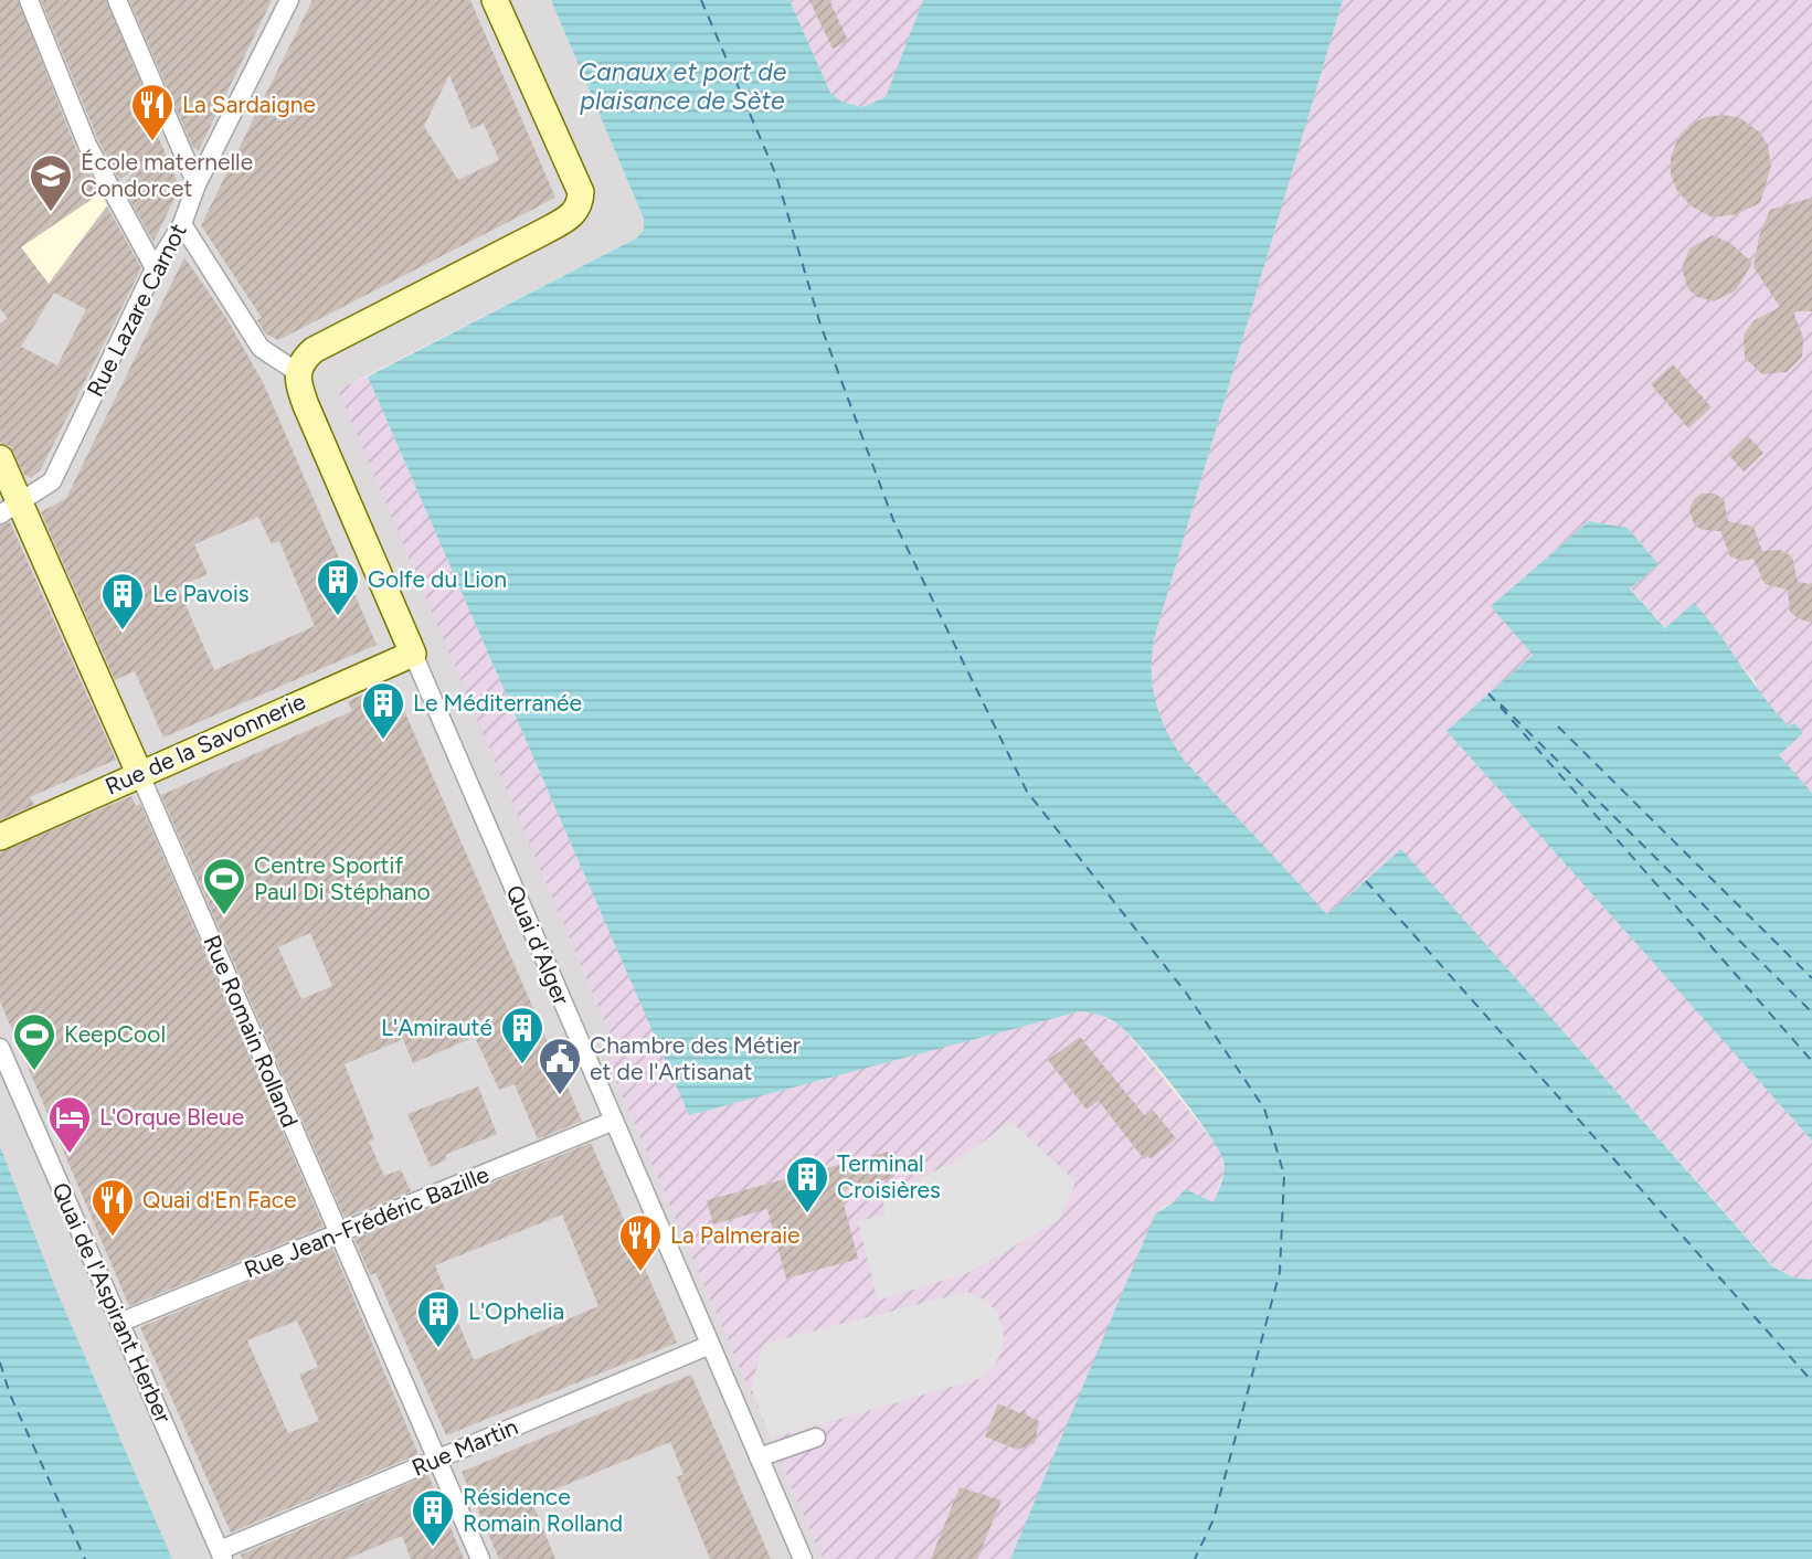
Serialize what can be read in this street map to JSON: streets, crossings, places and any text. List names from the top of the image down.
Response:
{
  "streets": {
    "main road": ["Rue de la Savonnerie", "Quai d'Alger", "Rue Romain Rolland"],
    "street": [
      "Rue Lazare Carnot",
      "Rue Jean-Frédéric Bazille",
      "Quai de l'Aspirant Herber",
      "Rue Martin"
    ]
  },
  "crossings": [
    ["Rue Lazare Carnot", "Rue Romain Rolland"],
    ["Rue de la Savonnerie", "Quai d'Alger"],
    ["Rue de la Savonnerie", "Rue Romain Rolland"],
    ["Quai d'Alger", "Rue Jean-Frédéric Bazille"],
    ["Quai d'Alger", "Rue Martin"],
    ["Rue Romain Rolland", "Rue Jean-Frédéric Bazille"],
    ["Rue Romain Rolland", "Rue Martin"],
    ["Rue Jean-Frédéric Bazille", "Quai de l'Aspirant Herber"],
    ["Quai de l'Aspirant Herber", "Rue Martin"]
  ],
  "water": ["Canaux et port de plaisance de Sète"],
  "places": {
    "restaurant": ["La Sardaigne", "Quai d'En Face", "La Palmeraie"],
    "school or university": ["École maternelle Condorcet"],
    "building": [
      "Golfe du Lion",
      "Le Pavois",
      "Le Méditerranée",
      "L'Amirauté",
      "Terminal Croisières",
      "L'Ophelia",
      "Résidence Romain Rolland"
    ],
    "sports": ["Centre Sportif Paul Di Stéphano", "KeepCool"],
    "public building": ["Chambre des Métier et de l'Artisanat"],
    "hotel": ["L'Orque Bleue"]
  }
}
